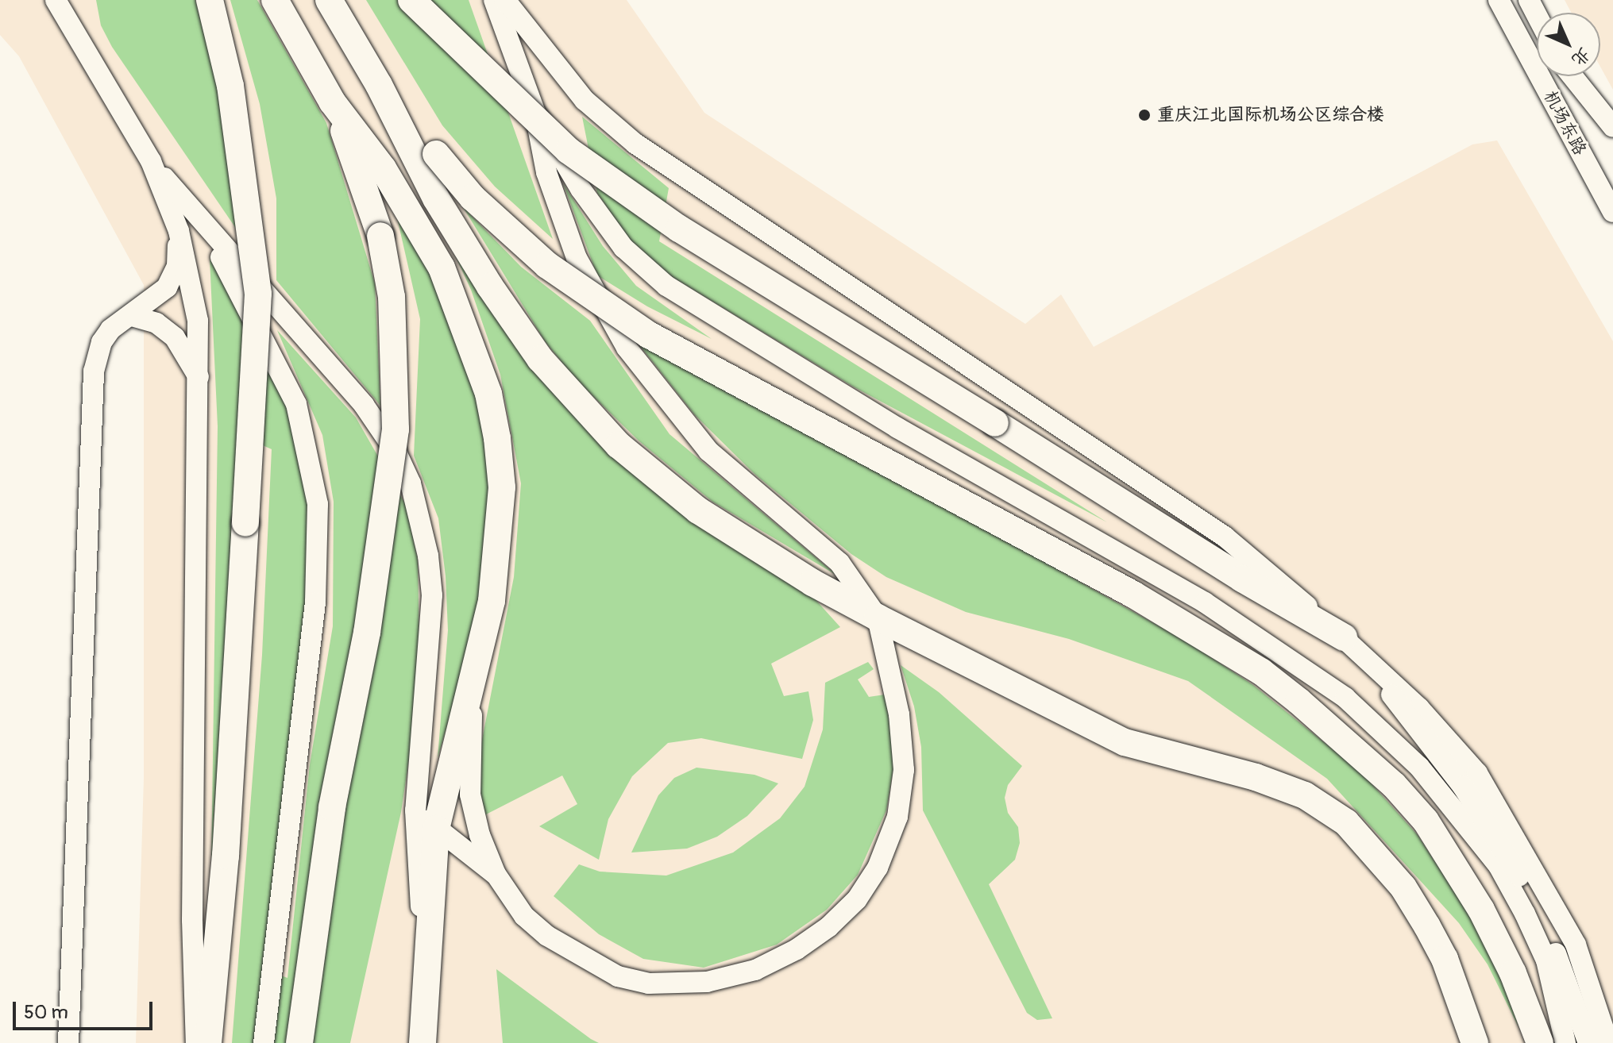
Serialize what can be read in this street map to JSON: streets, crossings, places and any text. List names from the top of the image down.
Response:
{
  "streets": {
    "main road": ["机场东路"]
  },
  "places": ["重庆江北国际机场公区综合楼"],
  "scale_bar": "50 m",
  "north": "bottom right"
}
